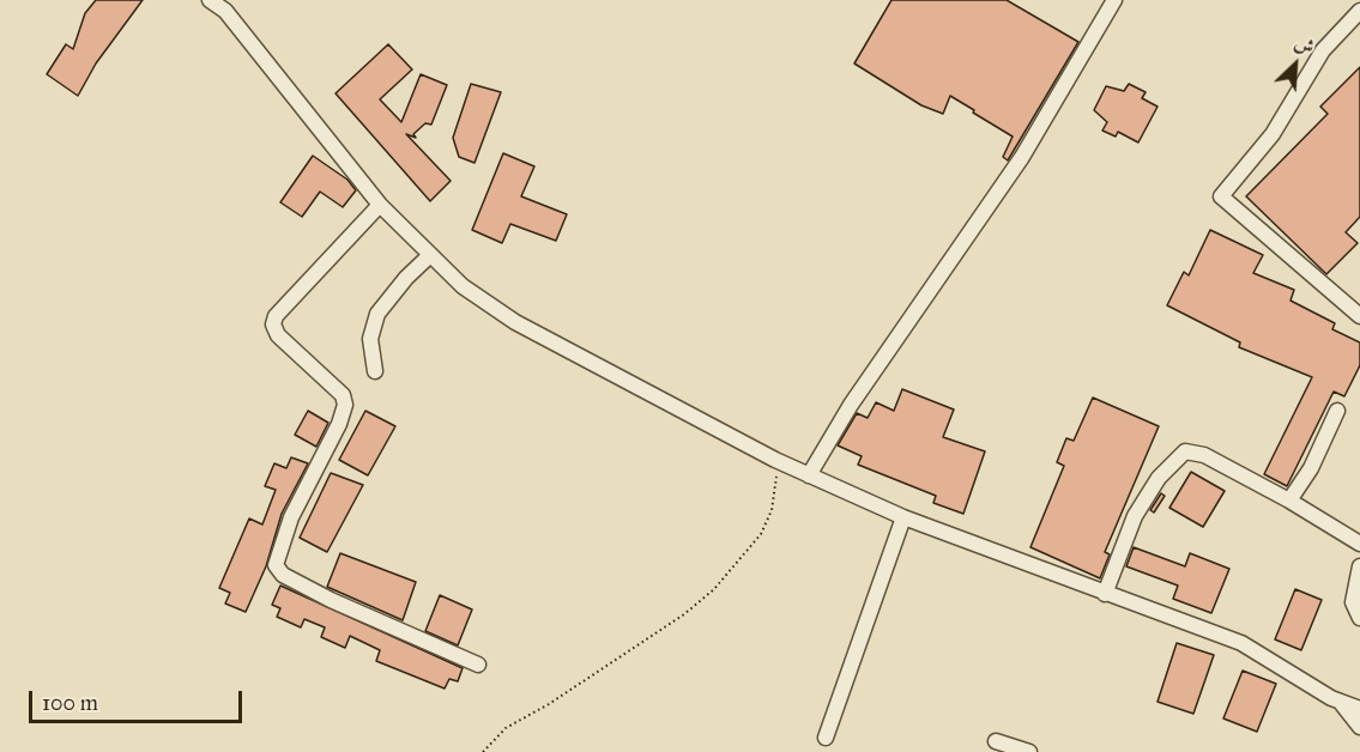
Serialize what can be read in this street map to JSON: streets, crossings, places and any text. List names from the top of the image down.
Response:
{
  "scale_bar": "100 m",
  "north": "top right"
}
